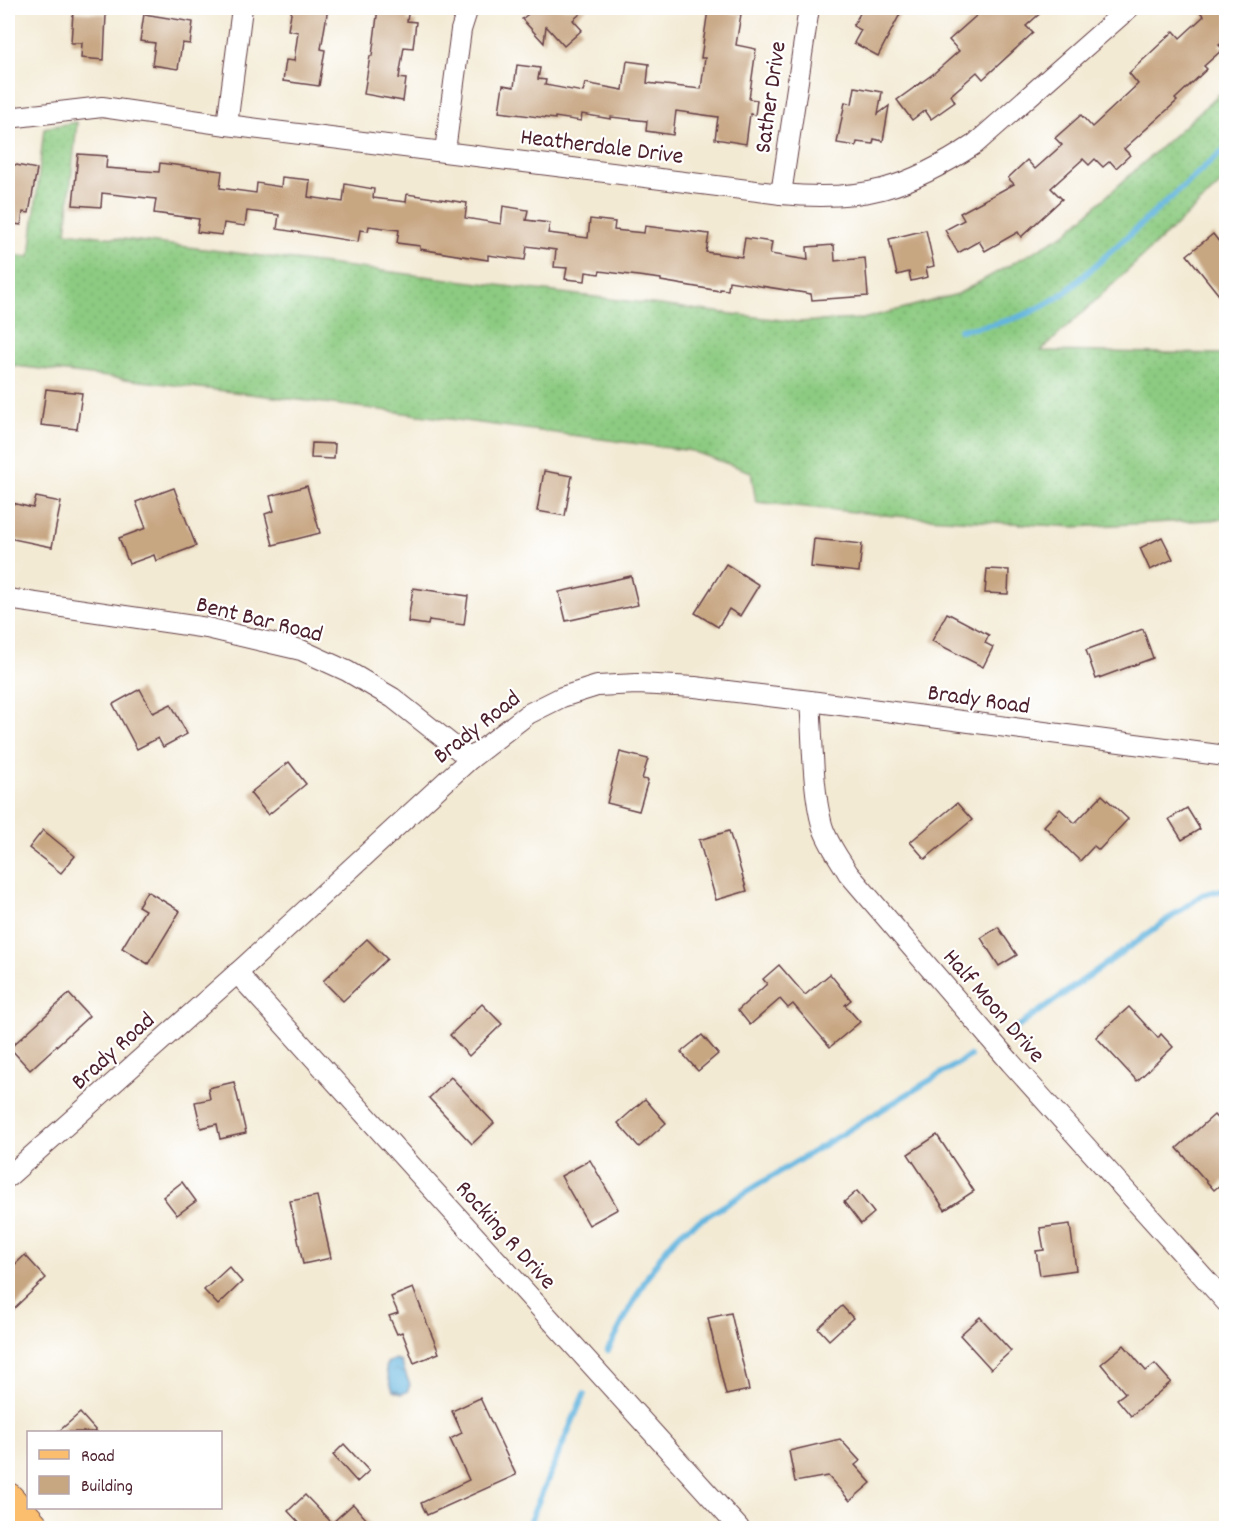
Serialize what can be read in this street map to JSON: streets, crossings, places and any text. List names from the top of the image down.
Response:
{
  "streets": {
    "street": [
      "Sather Drive",
      "Heatherdale Drive",
      "Bent Bar Road",
      "Brady Road",
      "Half Moon Drive",
      "Rocking R Drive"
    ]
  },
  "crossings": [
    ["Sather Drive", "Heatherdale Drive"],
    ["Bent Bar Road", "Brady Road"],
    ["Brady Road", "Half Moon Drive"],
    ["Brady Road", "Rocking R Drive"]
  ],
  "legend": ["Road", "Building"]
}
